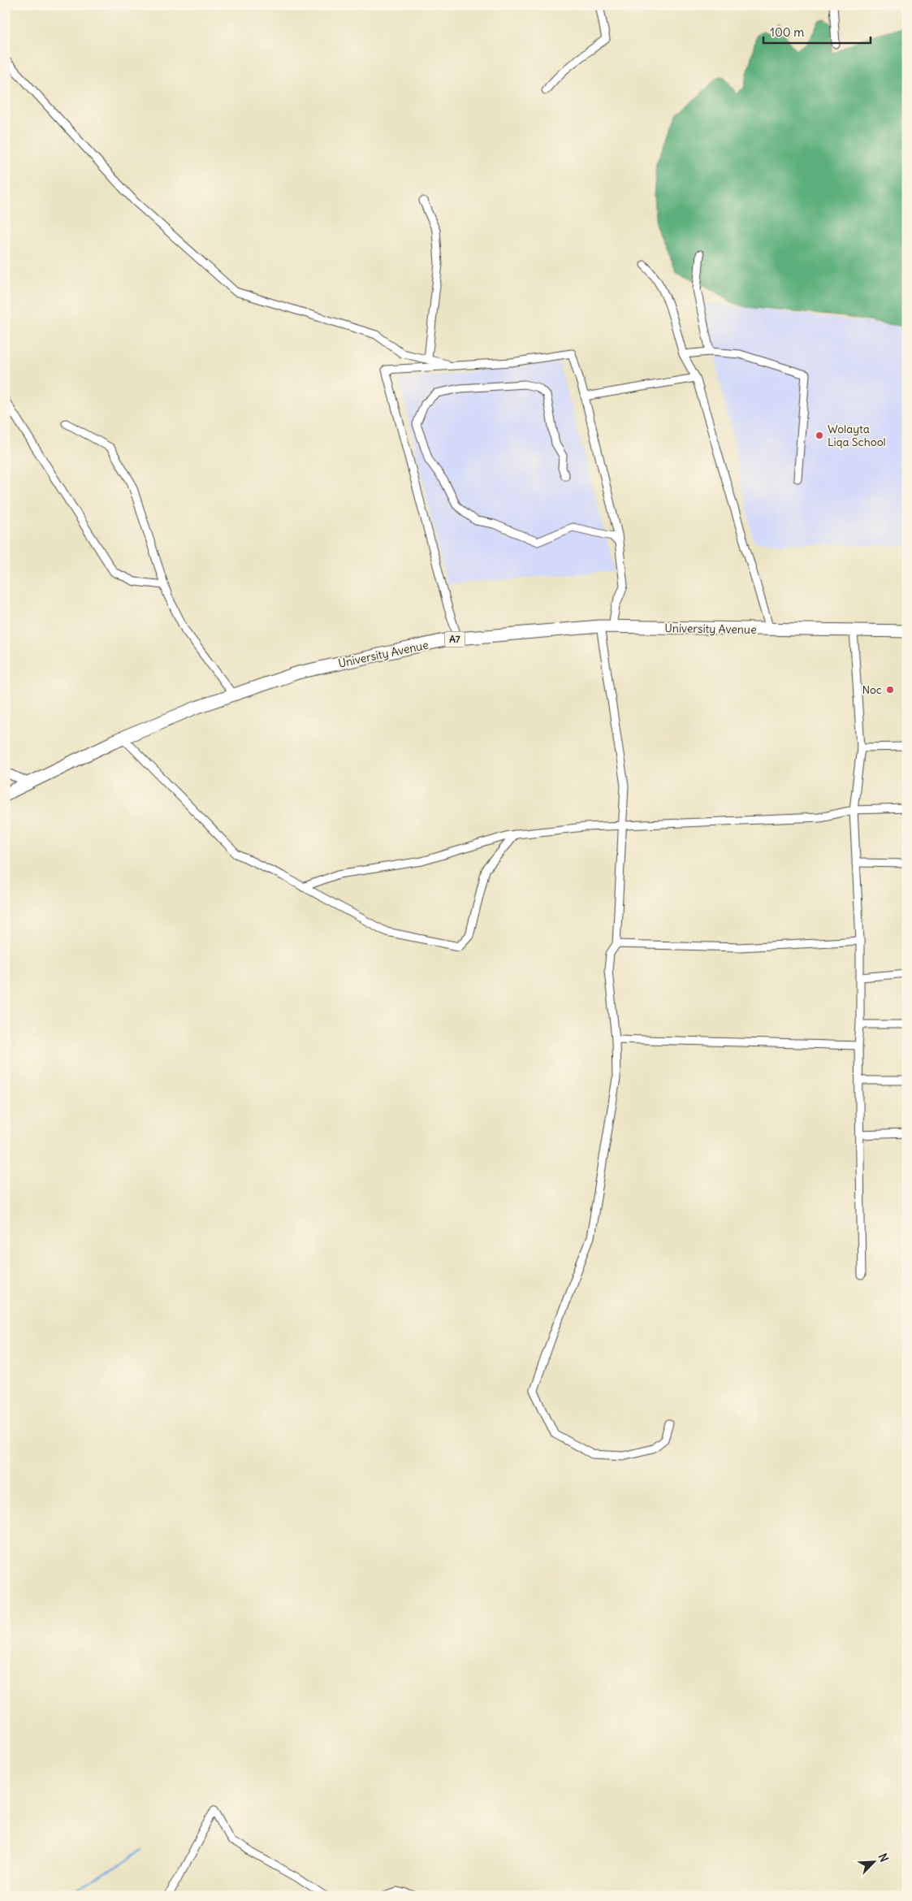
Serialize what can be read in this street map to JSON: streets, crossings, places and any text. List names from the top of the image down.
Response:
{
  "streets": {
    "highway": ["University Avenue", "A7"]
  },
  "crossings": [
    ["University Avenue", "A7"]
  ],
  "places": ["Wolayta Liqa School", "Noc"],
  "scale_bar": "100 m",
  "north": "top right"
}
